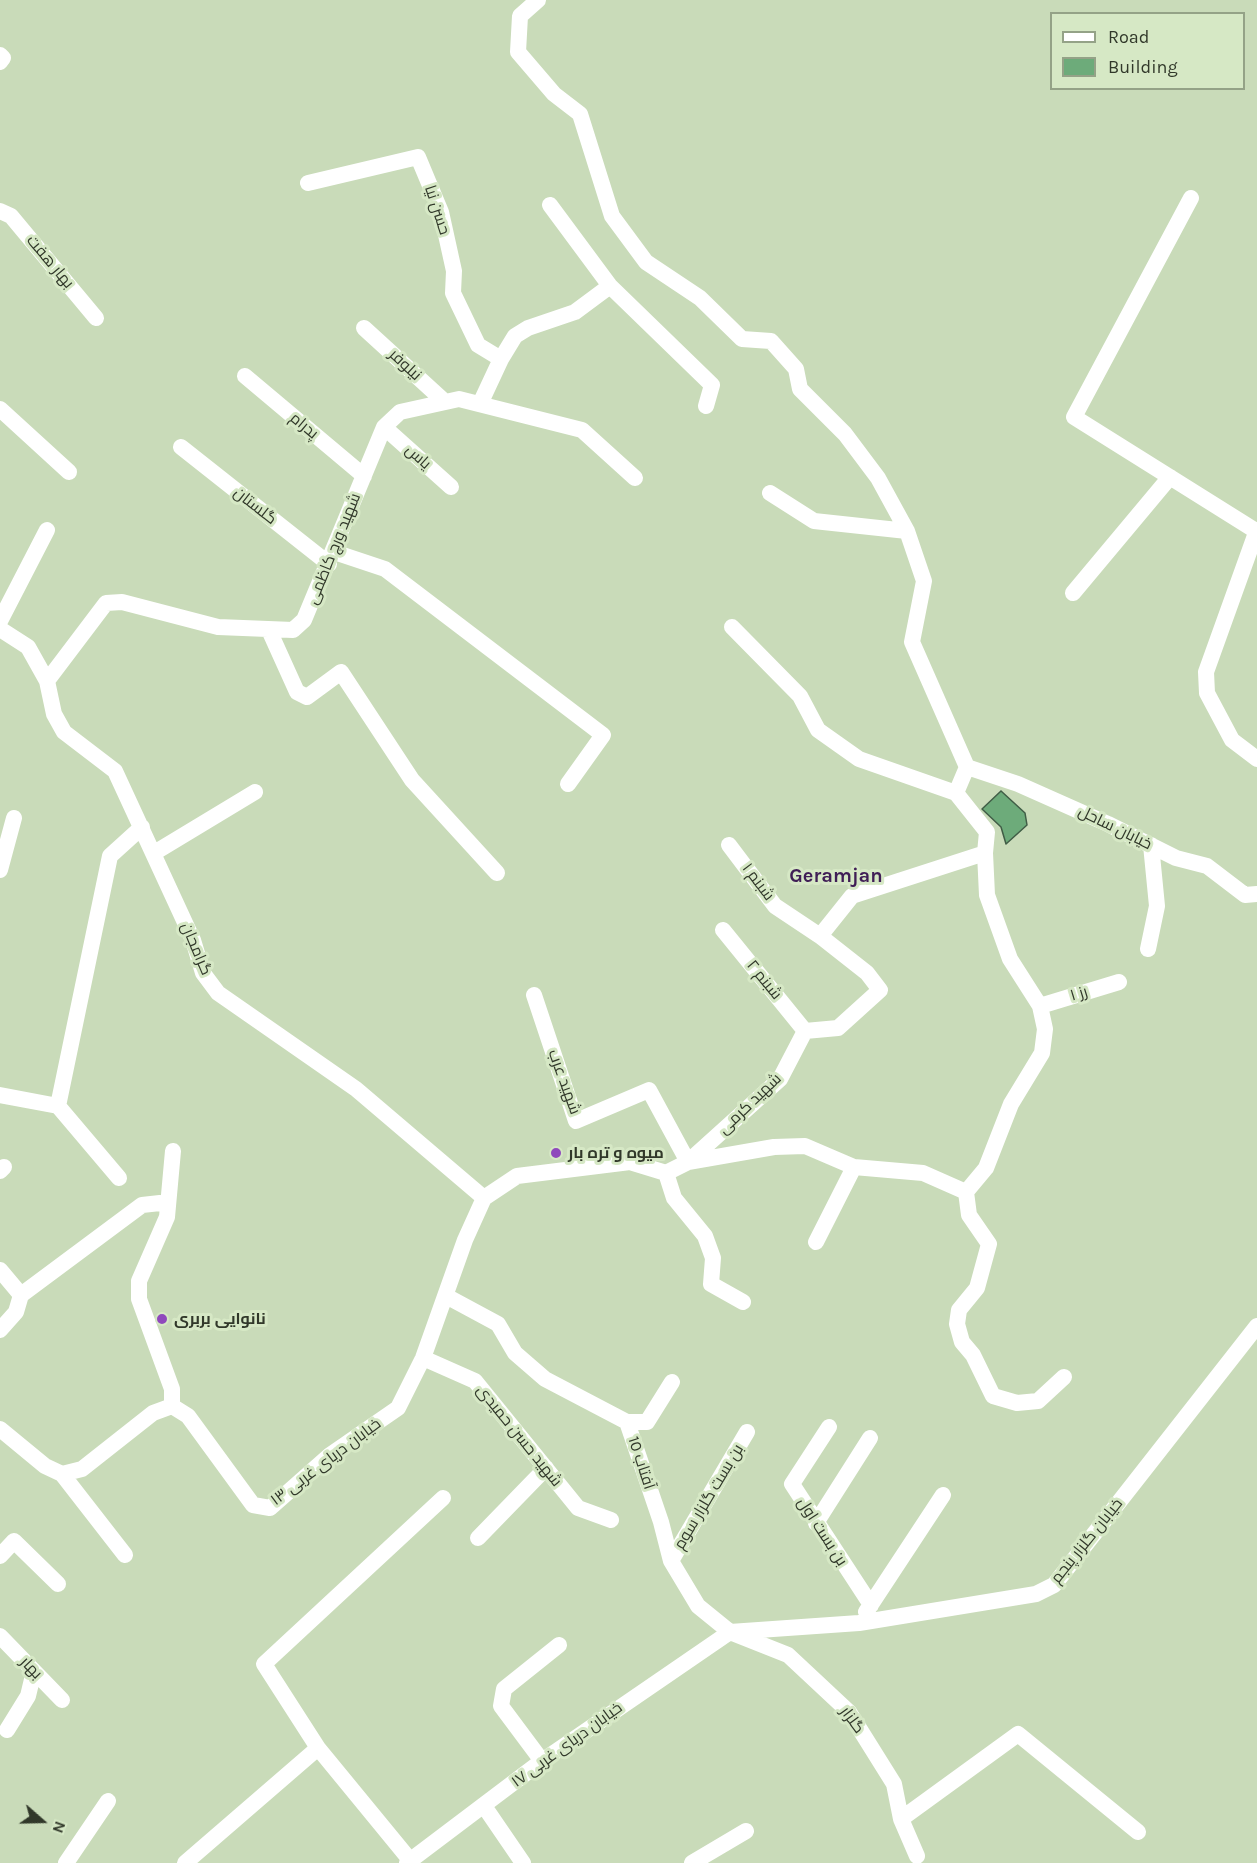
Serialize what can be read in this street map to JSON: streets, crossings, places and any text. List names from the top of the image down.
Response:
{
  "streets": {
    "street": [
      "حسن نیا",
      "بهار هفت",
      "نیلوفر",
      "پدرام",
      "یاس",
      "گلستان",
      "شهید ورچ کاظمی",
      "خیابان ساحل",
      "شبنم ۱",
      "گرامجان",
      "شبنم ۲",
      "رز ۱",
      "شهید عرب",
      "شهید کرمی",
      "شهید حسن حمیدی",
      "خیابان دریای غربی ۱۳",
      "آفتاب 10",
      "بن بست گلزار سوم",
      "بن بست اول",
      "خیابان گلزار پنجم",
      "بهار",
      "گلزار",
      "خیابان دریای غربی ۱۷"
    ]
  },
  "crossings": [
    ["پدرام", "شهید ورچ کاظمی"],
    ["یاس", "شهید ورچ کاظمی"],
    ["گلستان", "شهید ورچ کاظمی"],
    ["شهید ورچ کاظمی", "گرامجان"],
    ["گرامجان", "خیابان دریای غربی ۱۳"],
    ["شبنم ۲", "شهید کرمی"],
    ["شهید عرب", "شهید کرمی"],
    ["شهید حسن حمیدی", "خیابان دریای غربی ۱۳"],
    ["خیابان دریای غربی ۱۳", "آفتاب 10"],
    ["آفتاب 10", "بن بست گلزار سوم"],
    ["آفتاب 10", "خیابان گلزار پنجم"],
    ["آفتاب 10", "گلزار"],
    ["آفتاب 10", "خیابان دریای غربی ۱۷"],
    ["خیابان گلزار پنجم", "گلزار"],
    ["خیابان گلزار پنجم", "خیابان دریای غربی ۱۷"],
    ["گلزار", "خیابان دریای غربی ۱۷"]
  ],
  "districts": ["Geramjan"],
  "places": ["میوه و تره بار", "نانوایی بربری"],
  "legend": ["Road", "Building"],
  "north": "right"
}
